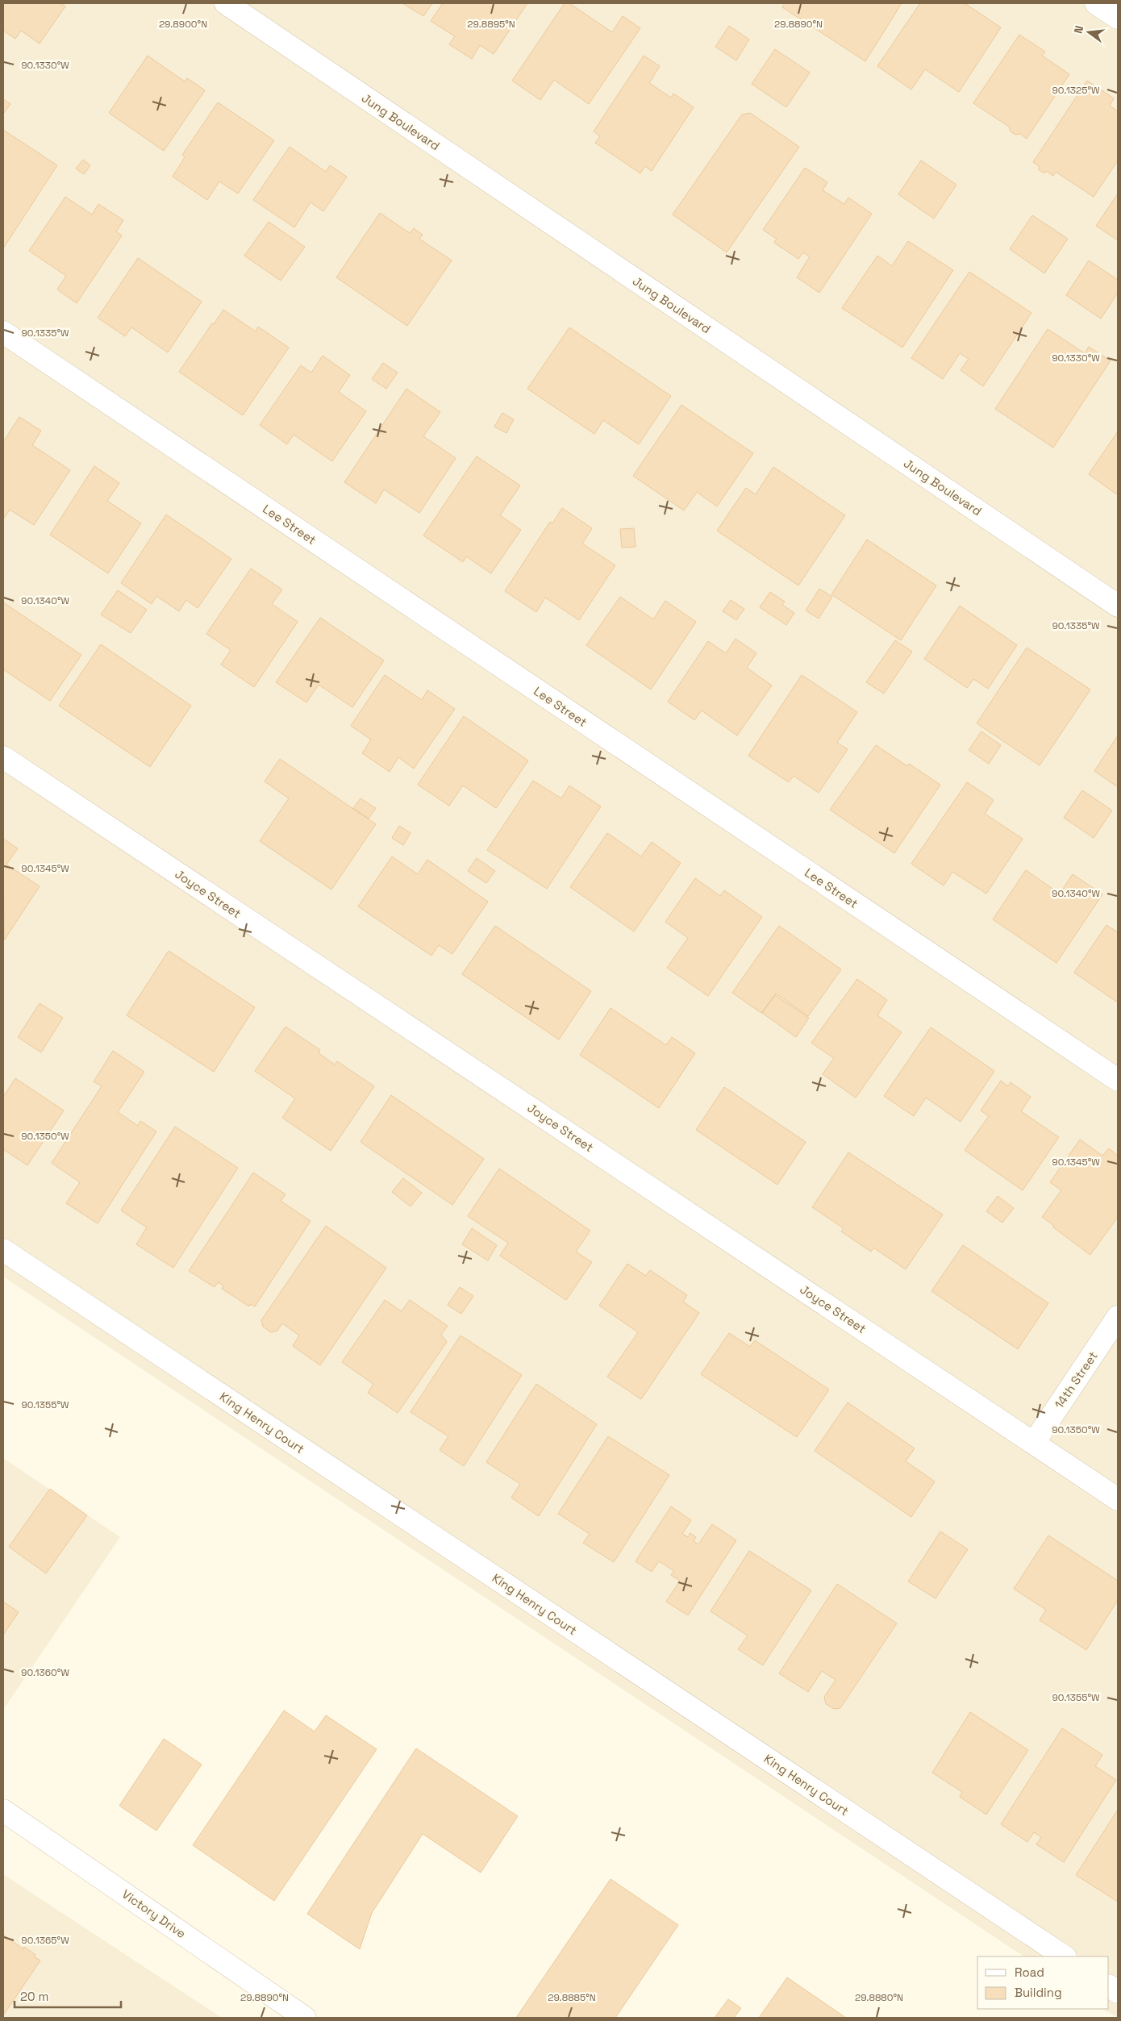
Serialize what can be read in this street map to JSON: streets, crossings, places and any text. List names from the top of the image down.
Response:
{
  "streets": {
    "street": [
      "Jung Boulevard",
      "Lee Street",
      "Joyce Street",
      "14th Street",
      "King Henry Court",
      "Victory Drive"
    ]
  },
  "crossings": [
    ["Joyce Street", "14th Street"]
  ],
  "legend": ["Road", "Building"],
  "scale_bar": "20 m",
  "north": "left",
  "coordinates": [
    "29.8895°N",
    "29.8900°N",
    "29.8890°N",
    "90.1330°W",
    "90.1325°W",
    "90.1335°W",
    "90.1340°W",
    "90.1345°W",
    "90.1350°W",
    "90.1355°W",
    "90.1360°W",
    "90.1365°W",
    "29.8885°N",
    "29.8880°N"
  ]
}
